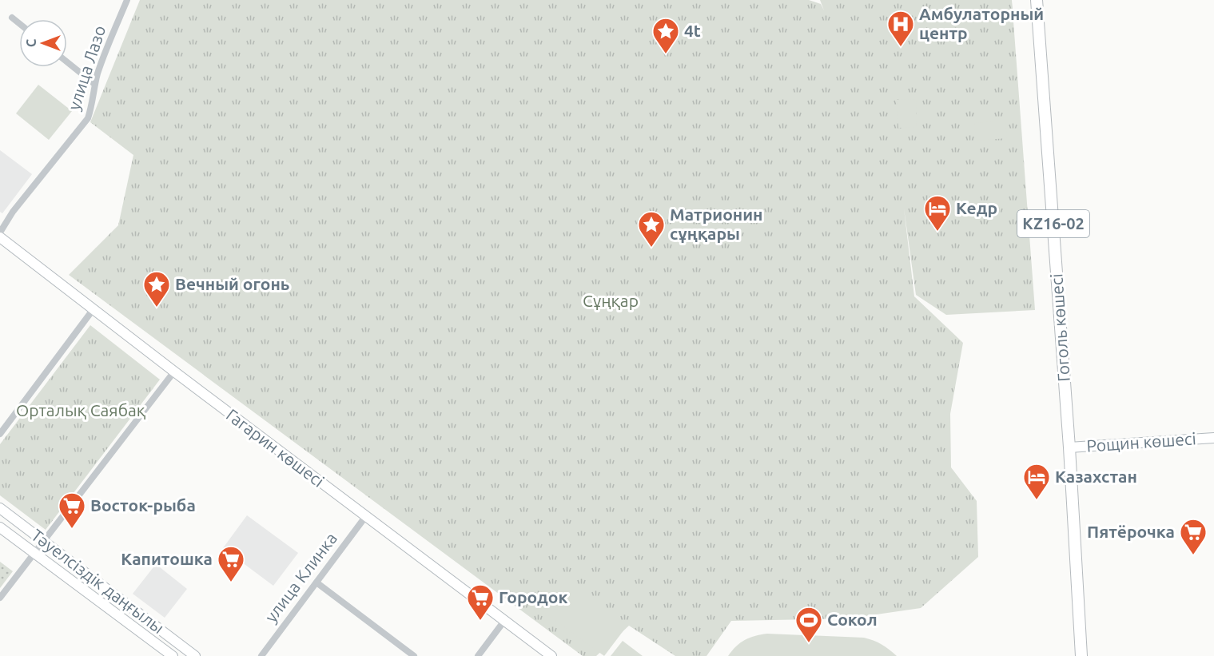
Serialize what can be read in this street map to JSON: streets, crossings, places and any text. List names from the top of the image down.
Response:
{
  "streets": {
    "main road": ["KZ16-02", "Гоголь көшесі"],
    "street": [
      "улица Лазо",
      "Рощин көшесі",
      "Гагарин көшесі",
      "улица Клинка",
      "Тәуелсіздік даңғылы"
    ]
  },
  "crossings": [
    ["Гоголь көшесі", "Рощин көшесі"],
    ["Гагарин көшесі", "улица Клинка"]
  ],
  "parks": ["Сұңқар", "Орталық Саябақ"],
  "places": {
    "hospital": ["Амбулаторный центр"],
    "place": ["4t", "Матрионин сұңқары", "Вечный огонь"],
    "hotel": ["Кедр", "Казахстан"],
    "supermarket": [
      "Восток-рыба",
      "Пятёрочка",
      "Капитошка",
      "Городок"
    ],
    "sports": ["Сокол"]
  },
  "north": "left"
}
